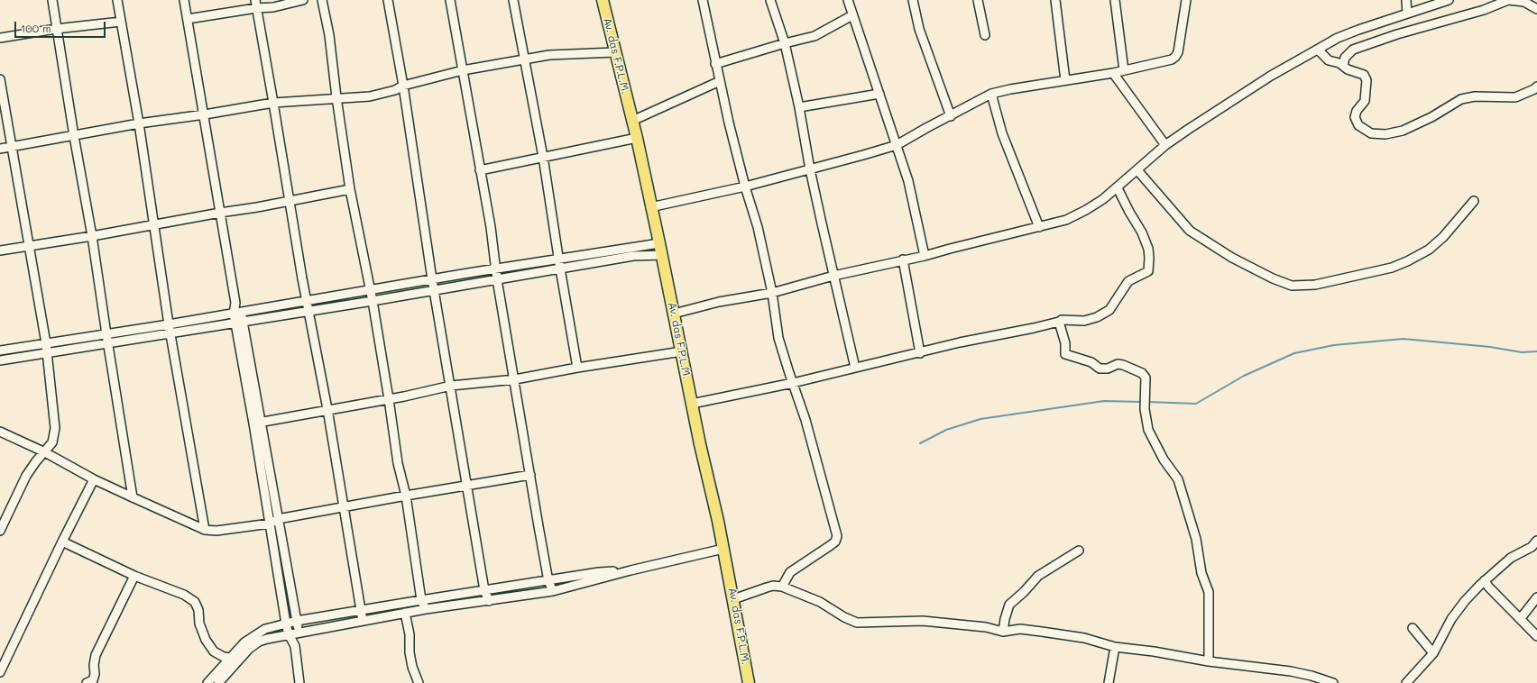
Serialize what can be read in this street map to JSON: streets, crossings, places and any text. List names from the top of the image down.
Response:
{
  "streets": {
    "main road": ["Av. das F.P.L.M."]
  },
  "scale_bar": "100 m"
}
